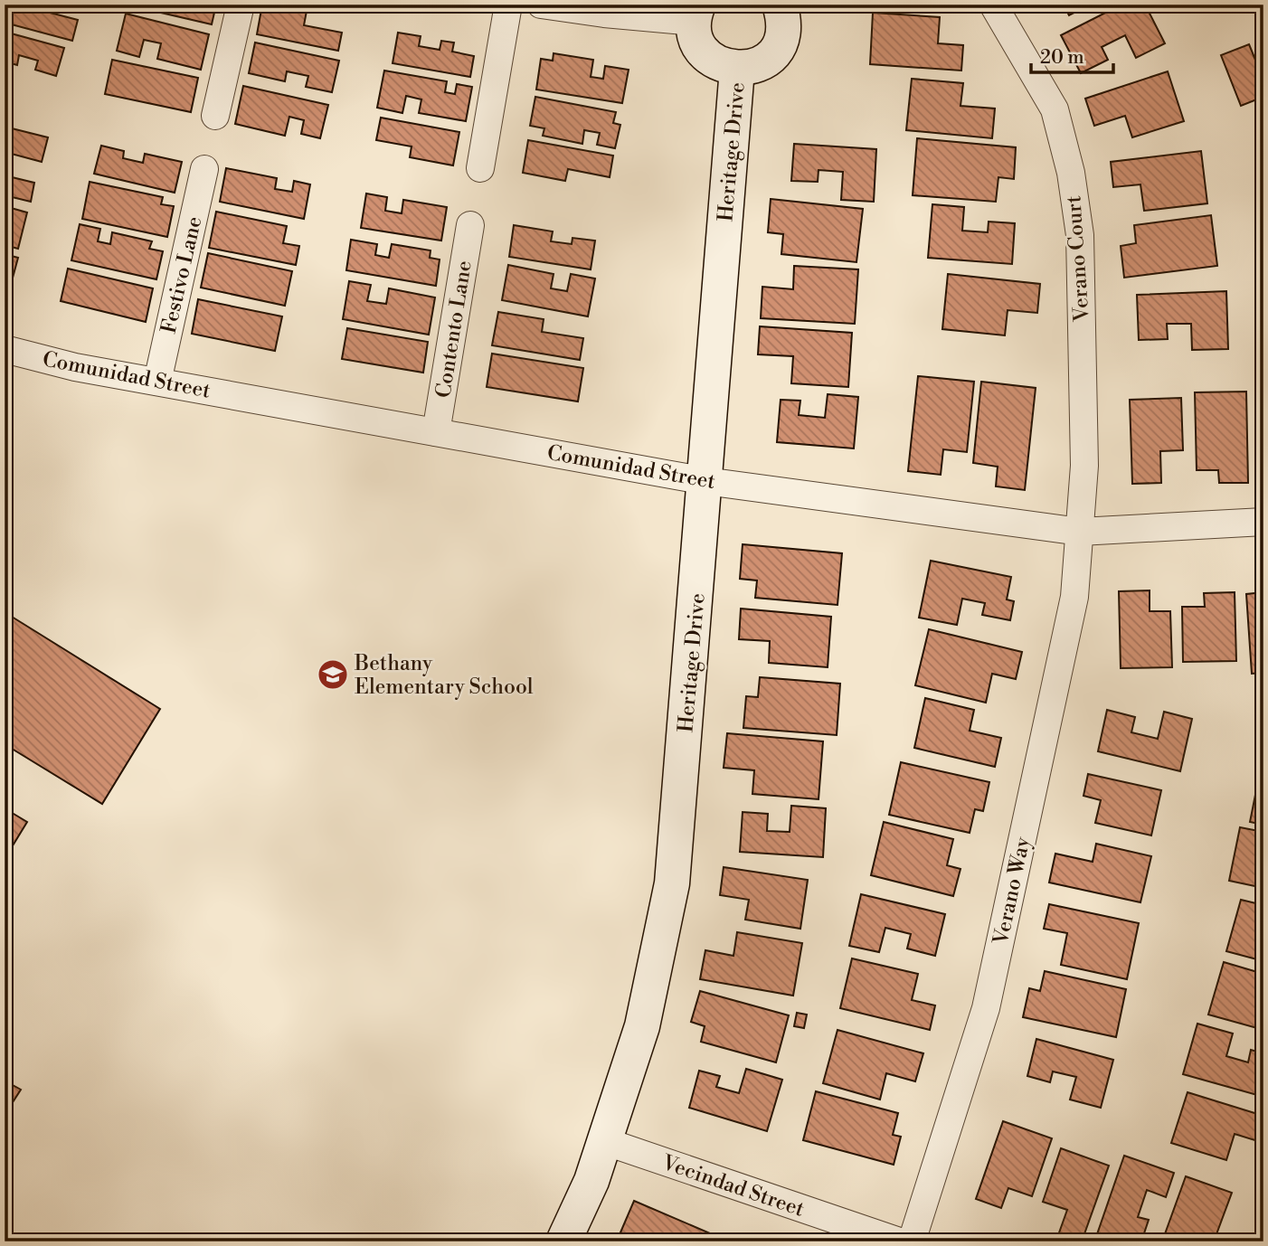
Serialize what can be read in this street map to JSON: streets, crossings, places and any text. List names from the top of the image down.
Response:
{
  "streets": {
    "street": [
      "Heritage Drive",
      "Verano Court",
      "Festivo Lane",
      "Contento Lane",
      "Comunidad Street",
      "Verano Way",
      "Vecindad Street"
    ]
  },
  "crossings": [
    ["Heritage Drive", "Comunidad Street"],
    ["Heritage Drive", "Vecindad Street"],
    ["Verano Court", "Comunidad Street"],
    ["Verano Court", "Verano Way"],
    ["Festivo Lane", "Comunidad Street"],
    ["Contento Lane", "Comunidad Street"],
    ["Comunidad Street", "Verano Way"]
  ],
  "places": {
    "school or university": ["Bethany Elementary School"]
  },
  "scale_bar": "20 m"
}
